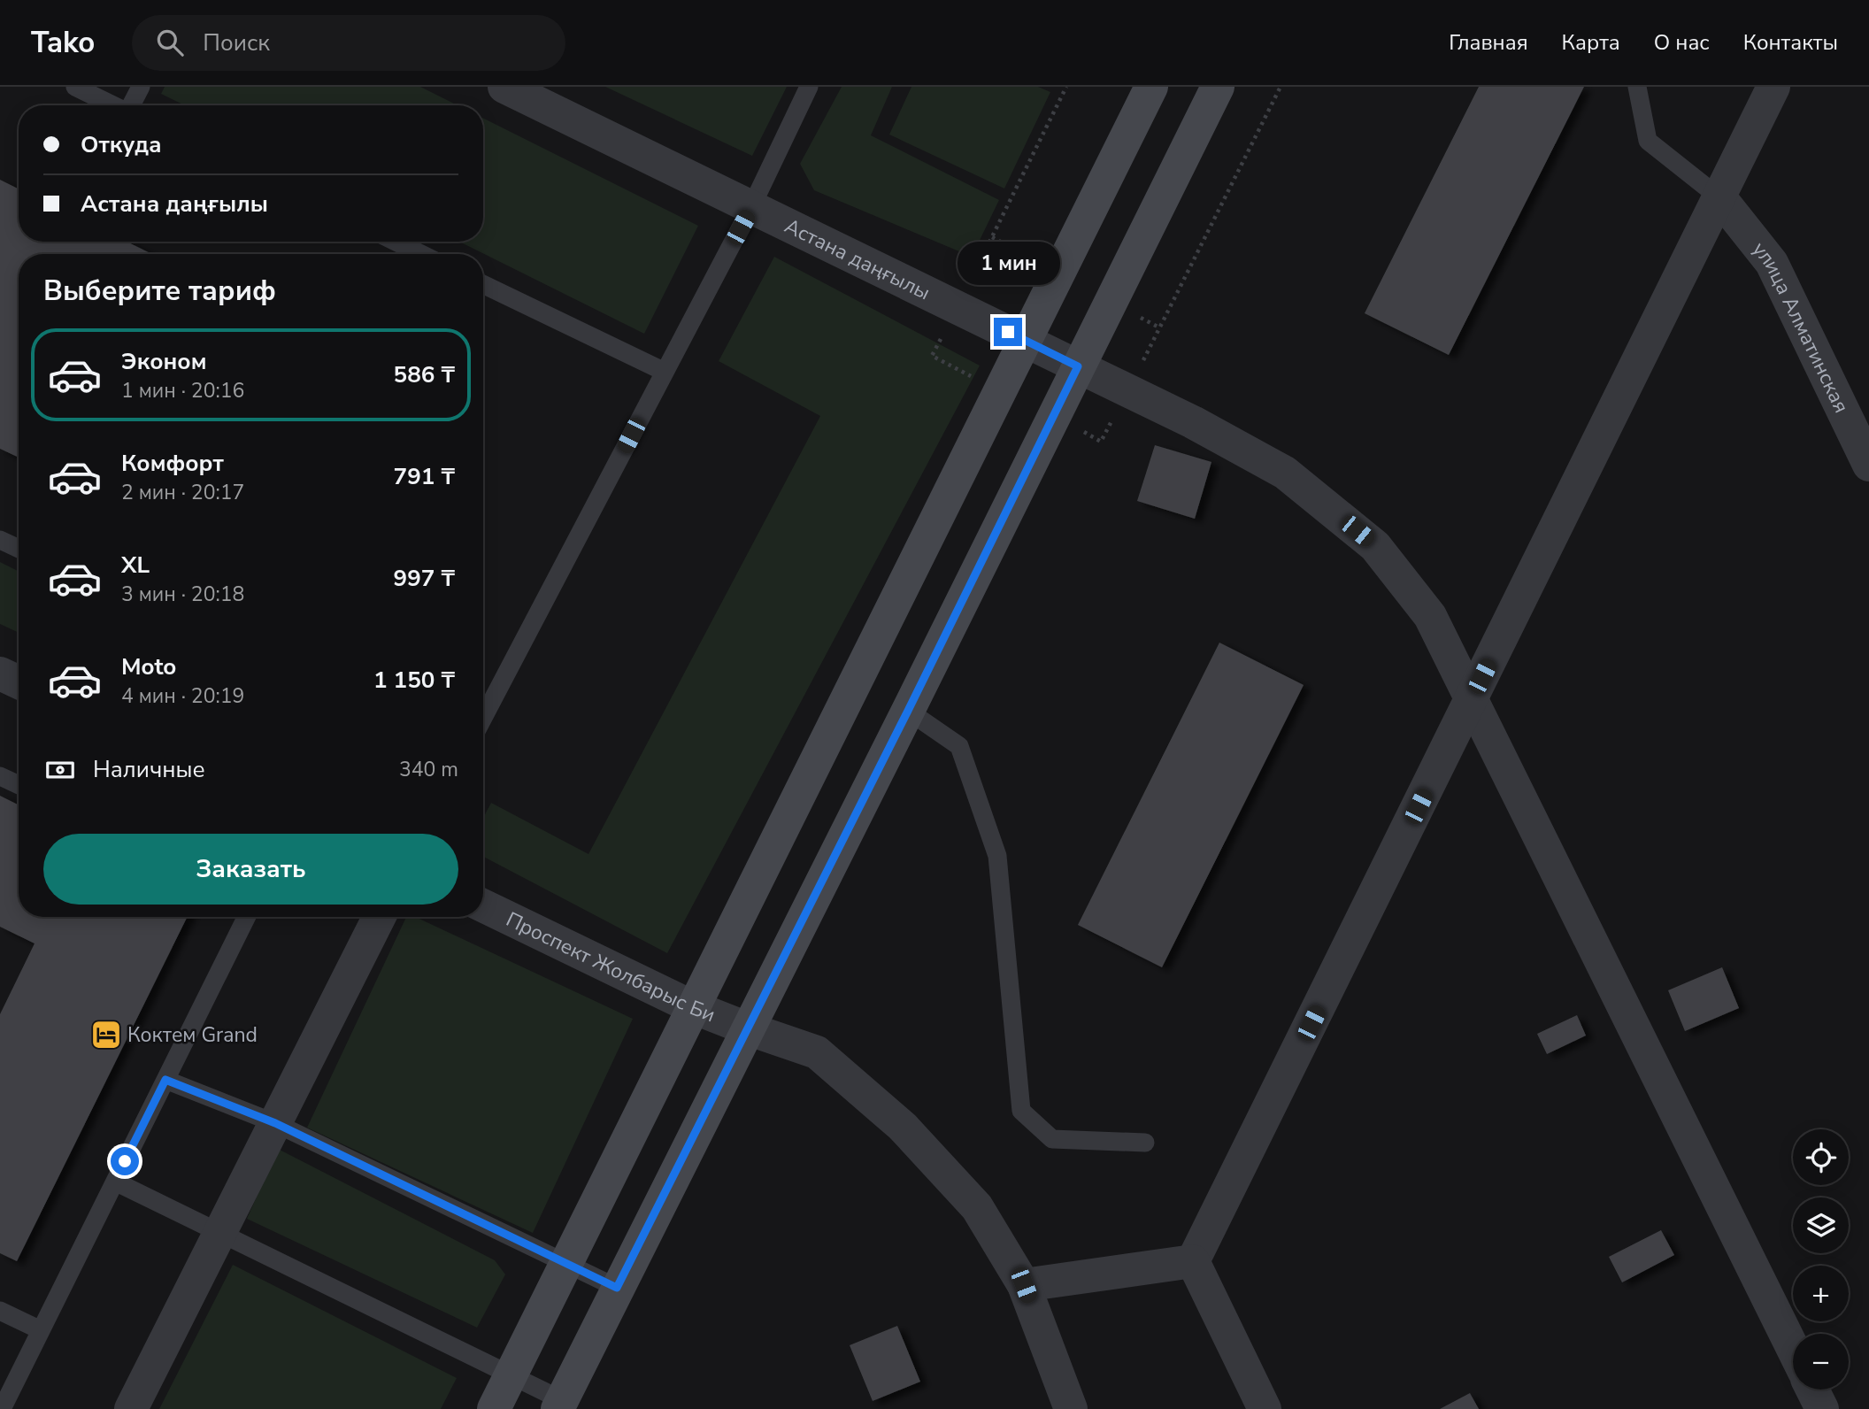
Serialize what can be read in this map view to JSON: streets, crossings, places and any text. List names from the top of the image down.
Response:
{
  "streets": {
    "street": ["Астана даңғылы", "улица Алматинская", "Проспект Жолбарыс Би"]
  },
  "places": {
    "hotel": ["Коктем Grand"]
  },
  "page": {
    "header": "Tako",
    "search": "Поиск",
    "nav": [
      "Главная",
      "Карта",
      "О нас",
      "Контакты"
    ],
    "banner": ["Откуда", "Астана даңғылы"],
    "bubble": "1 мин",
    "heading": "Выберите тариф",
    "list": [
      {
        "name": "Эконом",
        "note": "1 мин · 20:16",
        "value": "586 ₸"
      },
      {
        "name": "Комфорт",
        "note": "2 мин · 20:17",
        "value": "791 ₸"
      },
      {
        "name": "XL",
        "note": "3 мин · 20:18",
        "value": "997 ₸"
      },
      {
        "name": "Moto",
        "note": "4 мин · 20:19",
        "value": "1 150 ₸"
      }
    ],
    "pay": ["Наличные", "340 m"],
    "buttons": "Заказать",
    "map_buttons": ["+", "−"]
  }
}
